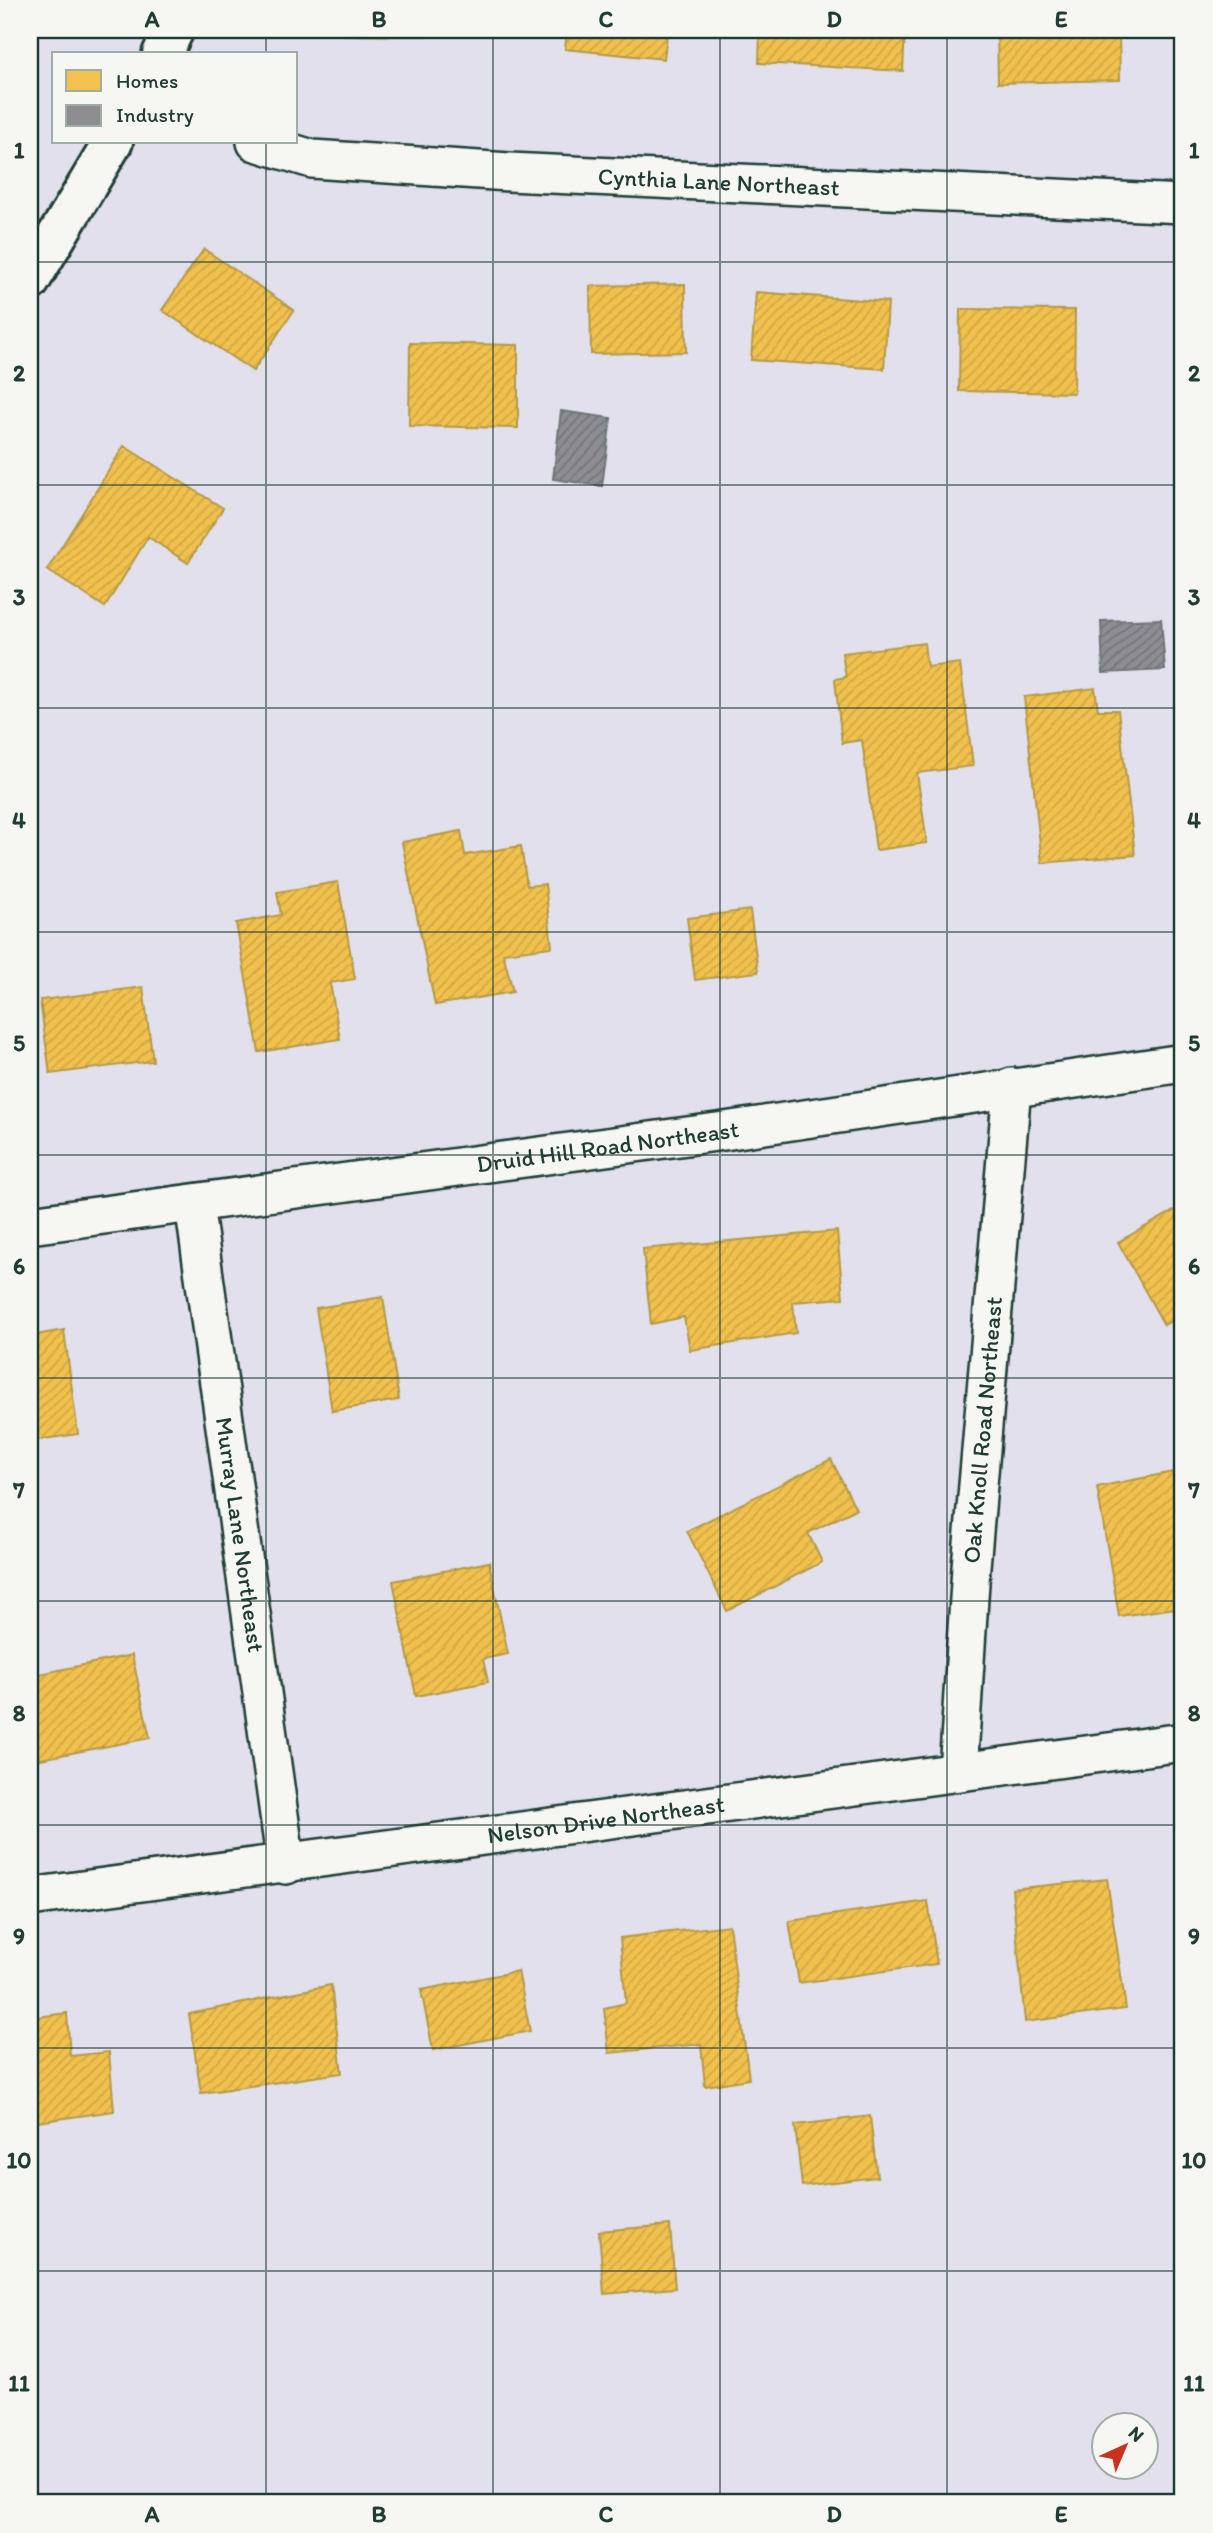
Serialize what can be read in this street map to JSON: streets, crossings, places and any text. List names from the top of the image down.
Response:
{
  "streets": {
    "street": [
      "Cynthia Lane Northeast",
      "Druid Hill Road Northeast",
      "Oak Knoll Road Northeast",
      "Murray Lane Northeast",
      "Nelson Drive Northeast"
    ]
  },
  "crossings": [
    ["Druid Hill Road Northeast", "Oak Knoll Road Northeast"],
    ["Druid Hill Road Northeast", "Murray Lane Northeast"],
    ["Oak Knoll Road Northeast", "Nelson Drive Northeast"],
    ["Murray Lane Northeast", "Nelson Drive Northeast"]
  ],
  "legend": ["Homes", "Industry"],
  "north": "top right",
  "grid": {
    "columns": [
      "A",
      "B",
      "C",
      "D",
      "E"
    ],
    "rows": [
      "1",
      "2",
      "3",
      "4",
      "5",
      "6",
      "7",
      "8",
      "9",
      "10",
      "11"
    ]
  }
}
